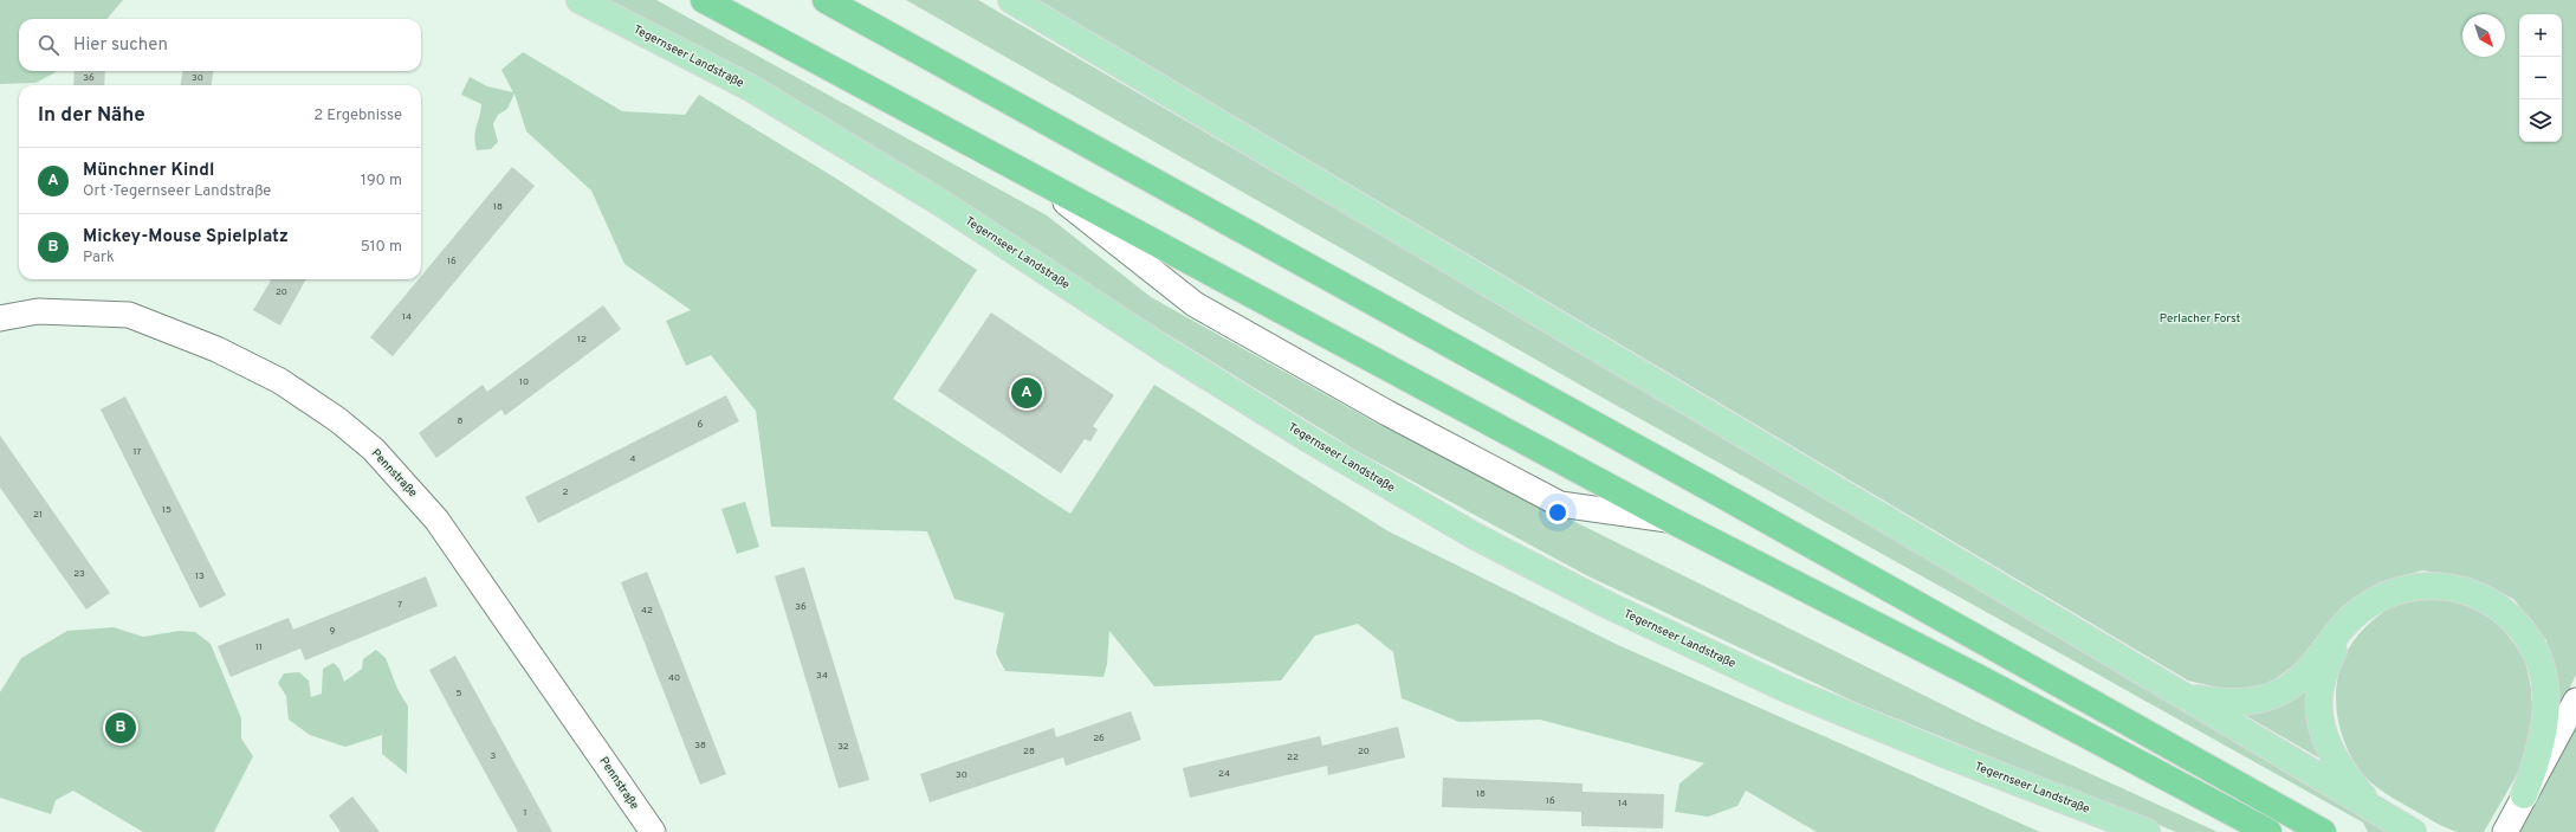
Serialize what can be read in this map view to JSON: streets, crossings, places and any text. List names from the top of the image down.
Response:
{
  "streets": {
    "main road": ["Tegernseer Landstraße"],
    "street": ["Pennstraße"]
  },
  "parks": ["Perlacher Forst"],
  "house_numbers": [
    "36",
    "30",
    "18",
    "16",
    "20",
    "14",
    "12",
    "10",
    "8",
    "6",
    "17",
    "4",
    "2",
    "15",
    "21",
    "23",
    "13",
    "7",
    "36",
    "42",
    "9",
    "11",
    "34",
    "40",
    "5",
    "26",
    "38",
    "32",
    "28",
    "20",
    "3",
    "22",
    "24",
    "30",
    "18",
    "16",
    "14",
    "1"
  ],
  "north": "bottom right",
  "page": {
    "map_buttons": ["+", "−"],
    "search": "Hier suchen",
    "heading": ["In der Nähe", "2 Ergebnisse"],
    "list": [
      {
        "mark": "A",
        "name": "Münchner Kindl",
        "note": "Ort · Tegernseer Landstraße",
        "value": "190 m"
      },
      {
        "mark": "B",
        "name": "Mickey-Mouse Spielplatz",
        "note": "Park",
        "value": "510 m"
      }
    ],
    "pins": ["A", "B"]
  }
}
